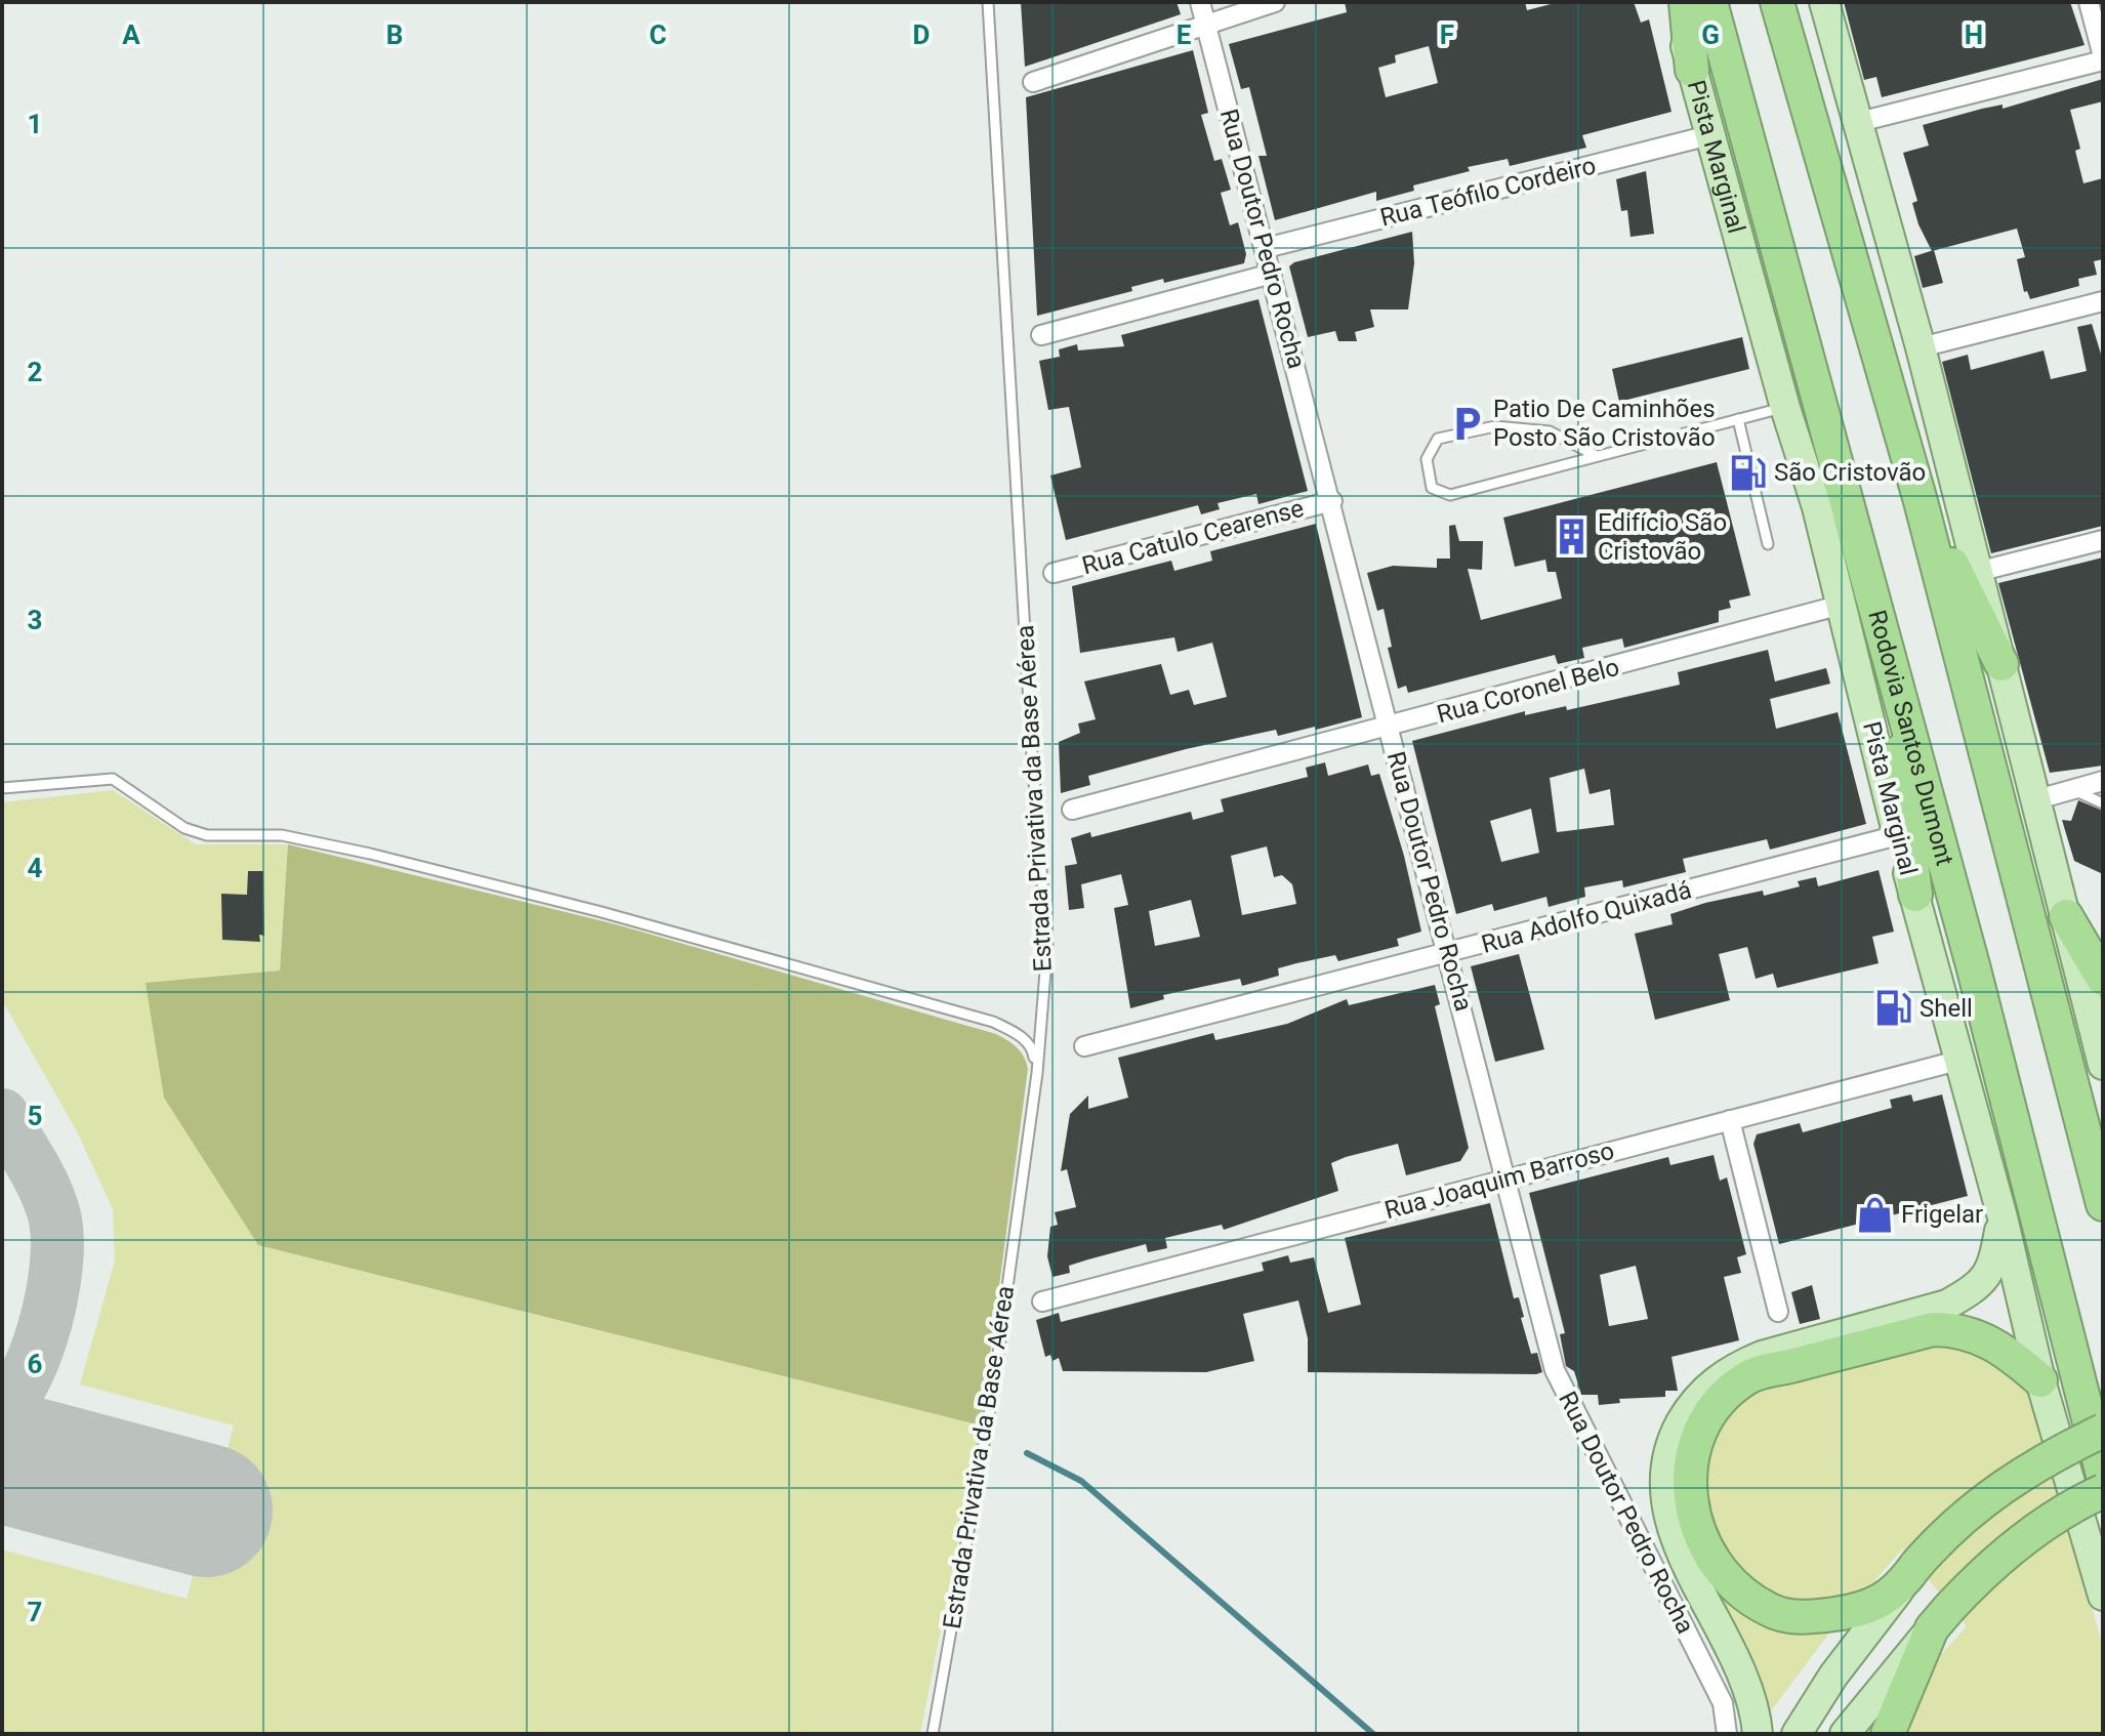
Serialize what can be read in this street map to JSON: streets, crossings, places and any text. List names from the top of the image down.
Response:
{
  "streets": {
    "highway": ["Rodovia Santos Dumont"],
    "main road": ["Pista Marginal"],
    "street": [
      "Rua Teófilo Cordeiro",
      "Rua Doutor Pedro Rocha",
      "Rua Catulo Cearense",
      "Rua Coronel Belo",
      "Rua Adolfo Quixadá",
      "Rua Joaquim Barroso"
    ],
    "lane": ["Estrada Privativa da Base Aérea"]
  },
  "crossings": [
    ["Pista Marginal", "Rua Teófilo Cordeiro"],
    ["Pista Marginal", "Rua Coronel Belo"],
    ["Pista Marginal", "Rua Adolfo Quixadá"],
    ["Pista Marginal", "Rua Joaquim Barroso"],
    ["Rua Teófilo Cordeiro", "Rua Doutor Pedro Rocha"],
    ["Rua Doutor Pedro Rocha", "Rua Catulo Cearense"],
    ["Rua Doutor Pedro Rocha", "Rua Coronel Belo"],
    ["Rua Doutor Pedro Rocha", "Rua Adolfo Quixadá"],
    ["Rua Doutor Pedro Rocha", "Rua Joaquim Barroso"]
  ],
  "places": {
    "parking": ["Patio De Caminhões Posto São Cristovão"],
    "fuel station": ["São Cristovão", "Shell"],
    "building": ["Edifício São Cristovão"],
    "shop": ["Frigelar"]
  },
  "grid": {
    "columns": [
      "A",
      "B",
      "C",
      "D",
      "E",
      "F",
      "G",
      "H"
    ],
    "rows": [
      "1",
      "2",
      "3",
      "4",
      "5",
      "6",
      "7"
    ]
  }
}
